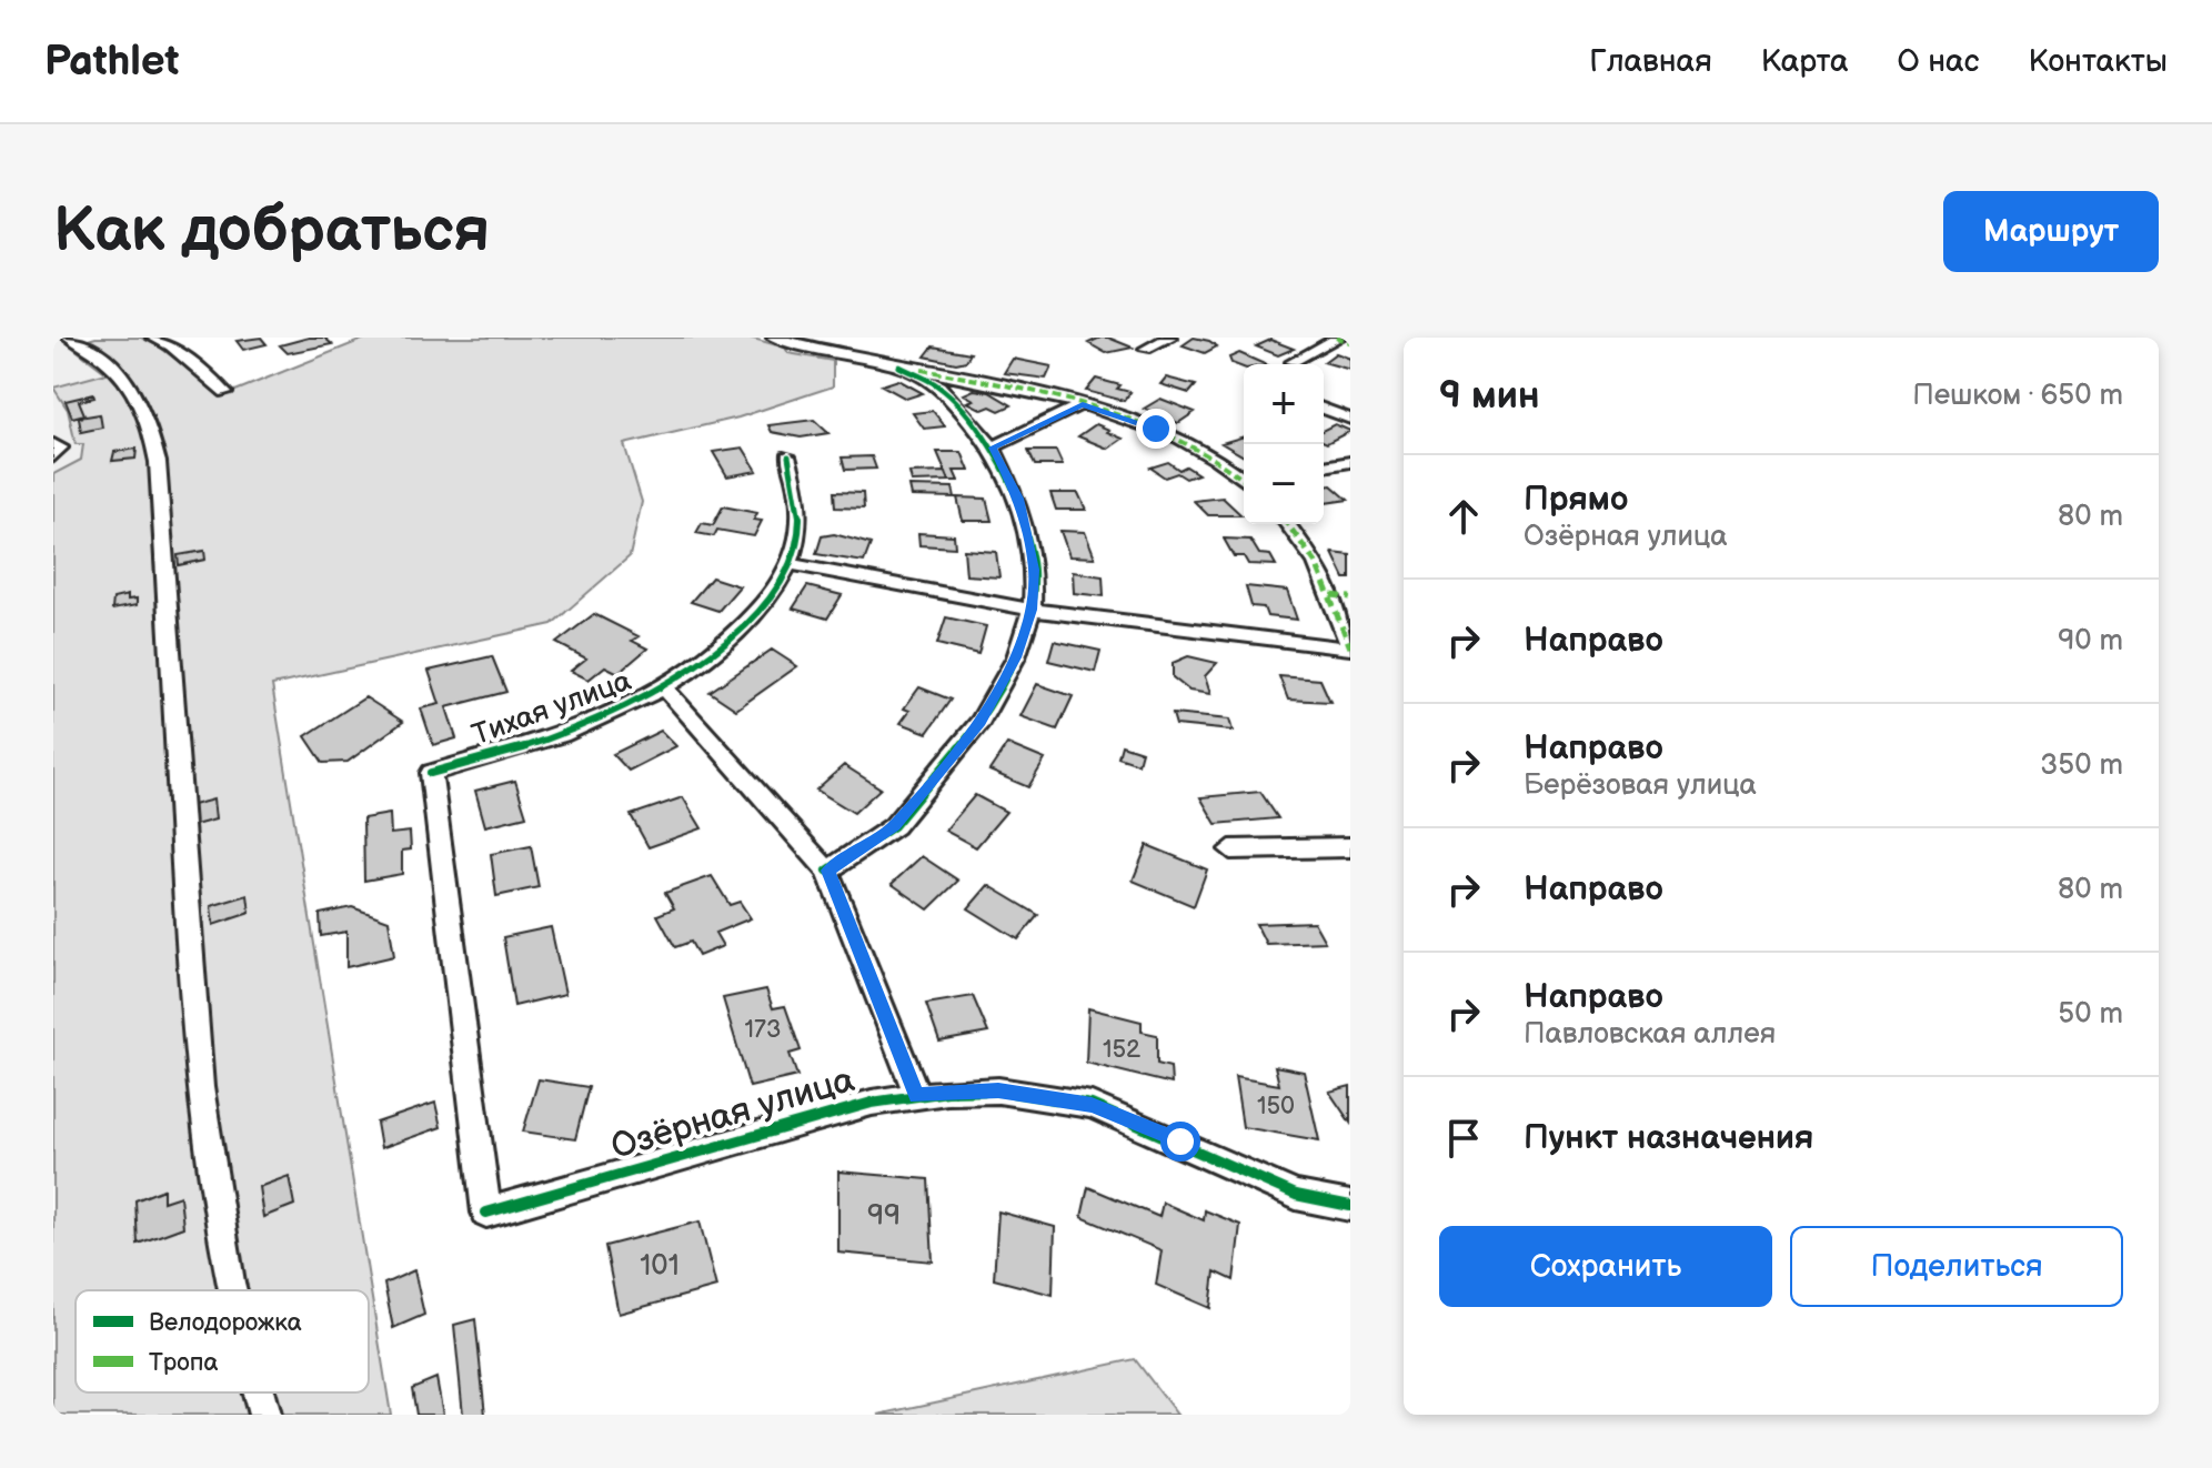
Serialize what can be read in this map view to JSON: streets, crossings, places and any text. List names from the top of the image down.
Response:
{
  "streets": {
    "street": ["Тихая улица", "Озёрная улица"]
  },
  "crossings": [
    ["Тихая улица", "Озёрная улица"]
  ],
  "house_numbers": [
    "173",
    "152",
    "150",
    "99",
    "101"
  ],
  "legend": ["Велодорожка", "Тропа"],
  "page": {
    "header": "Pathlet",
    "nav": [
      "Главная",
      "Карта",
      "О нас",
      "Контакты"
    ],
    "buttons": [
      "Маршрут",
      ["Сохранить", "Поделиться"]
    ],
    "title": "Как добраться",
    "heading": ["9 мин", "Пешком · 650 m"],
    "map_buttons": ["+", "−"],
    "list": [
      ["Прямо", "Озёрная улица", "80 m"],
      ["Направо", "90 m"],
      ["Направо", "Берёзовая улица", "350 m"],
      ["Направо", "80 m"],
      ["Направо", "Павловская аллея", "50 m"],
      "Пункт назначения"
    ]
  }
}
